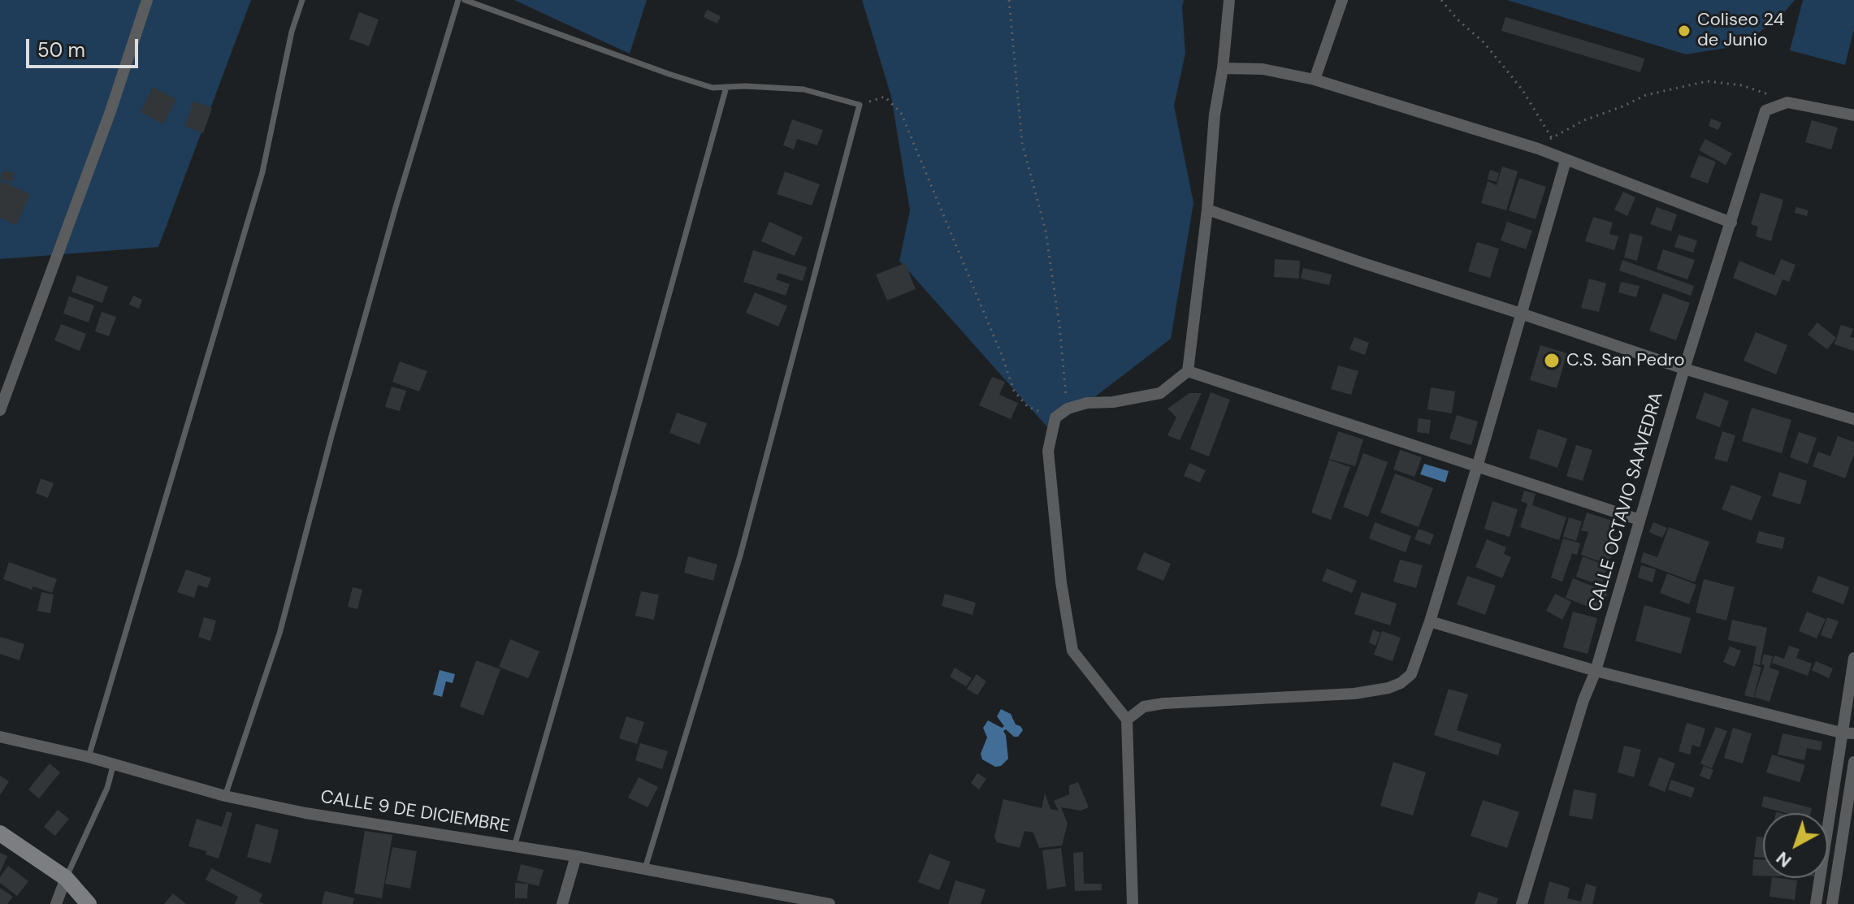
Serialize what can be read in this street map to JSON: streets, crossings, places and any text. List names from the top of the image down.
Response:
{
  "streets": {
    "street": ["CALLE OCTAVIO SAAVEDRA", "CALLE 9 DE DICIEMBRE"]
  },
  "places": ["Coliseo 24 de Junio", "C.S. San Pedro"],
  "scale_bar": "50 m",
  "north": "bottom left"
}
